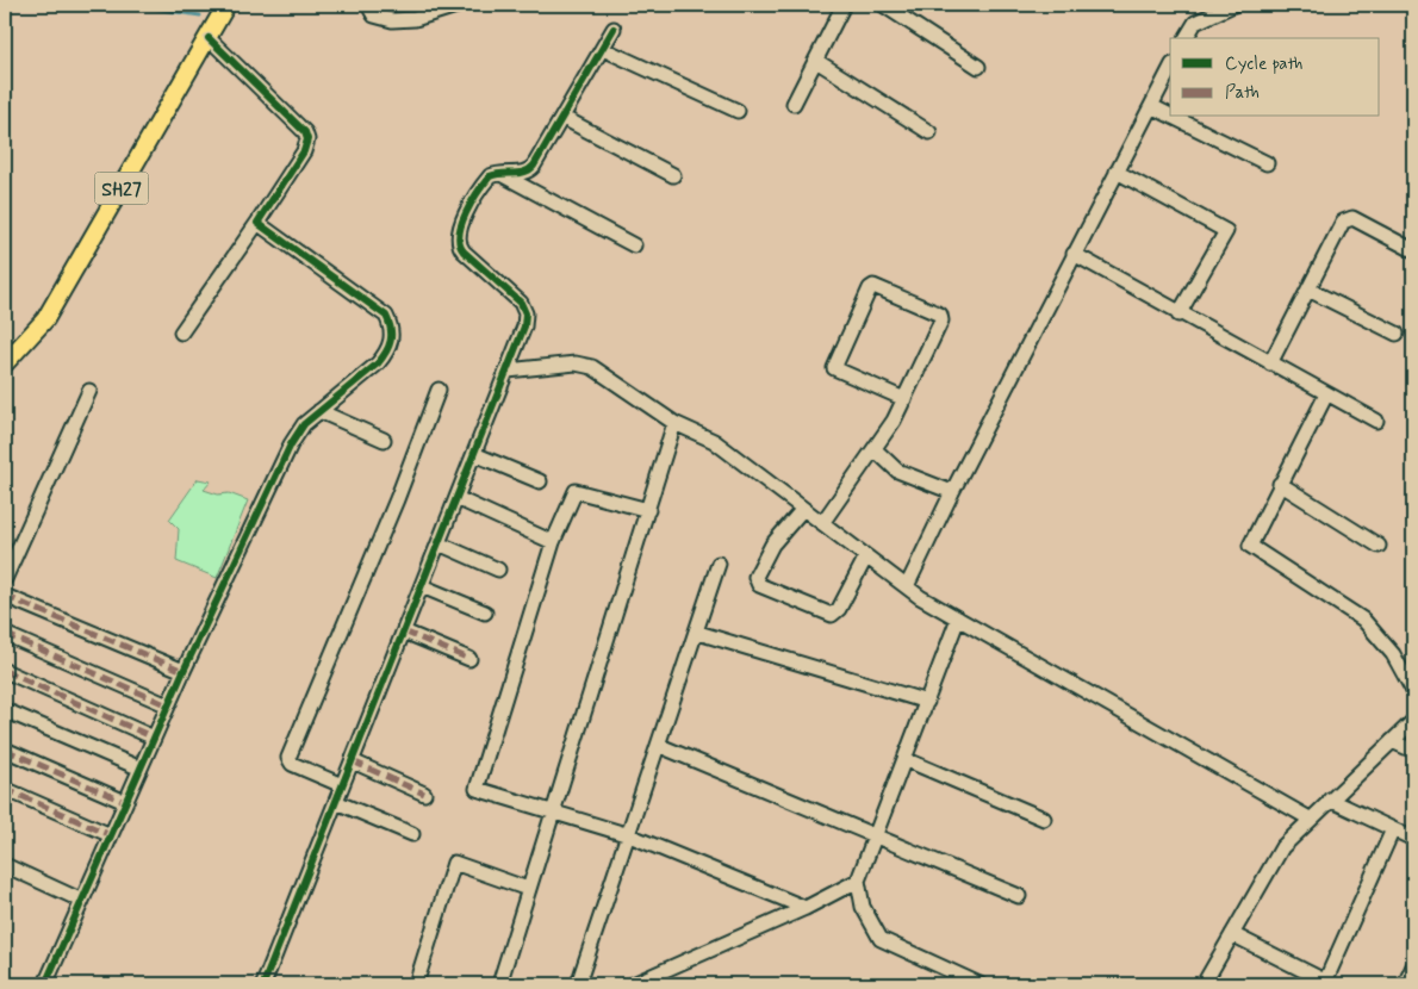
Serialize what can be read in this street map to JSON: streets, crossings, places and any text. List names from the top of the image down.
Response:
{
  "streets": {
    "main road": ["SH27"]
  },
  "legend": ["Cycle path", "Path"]
}
